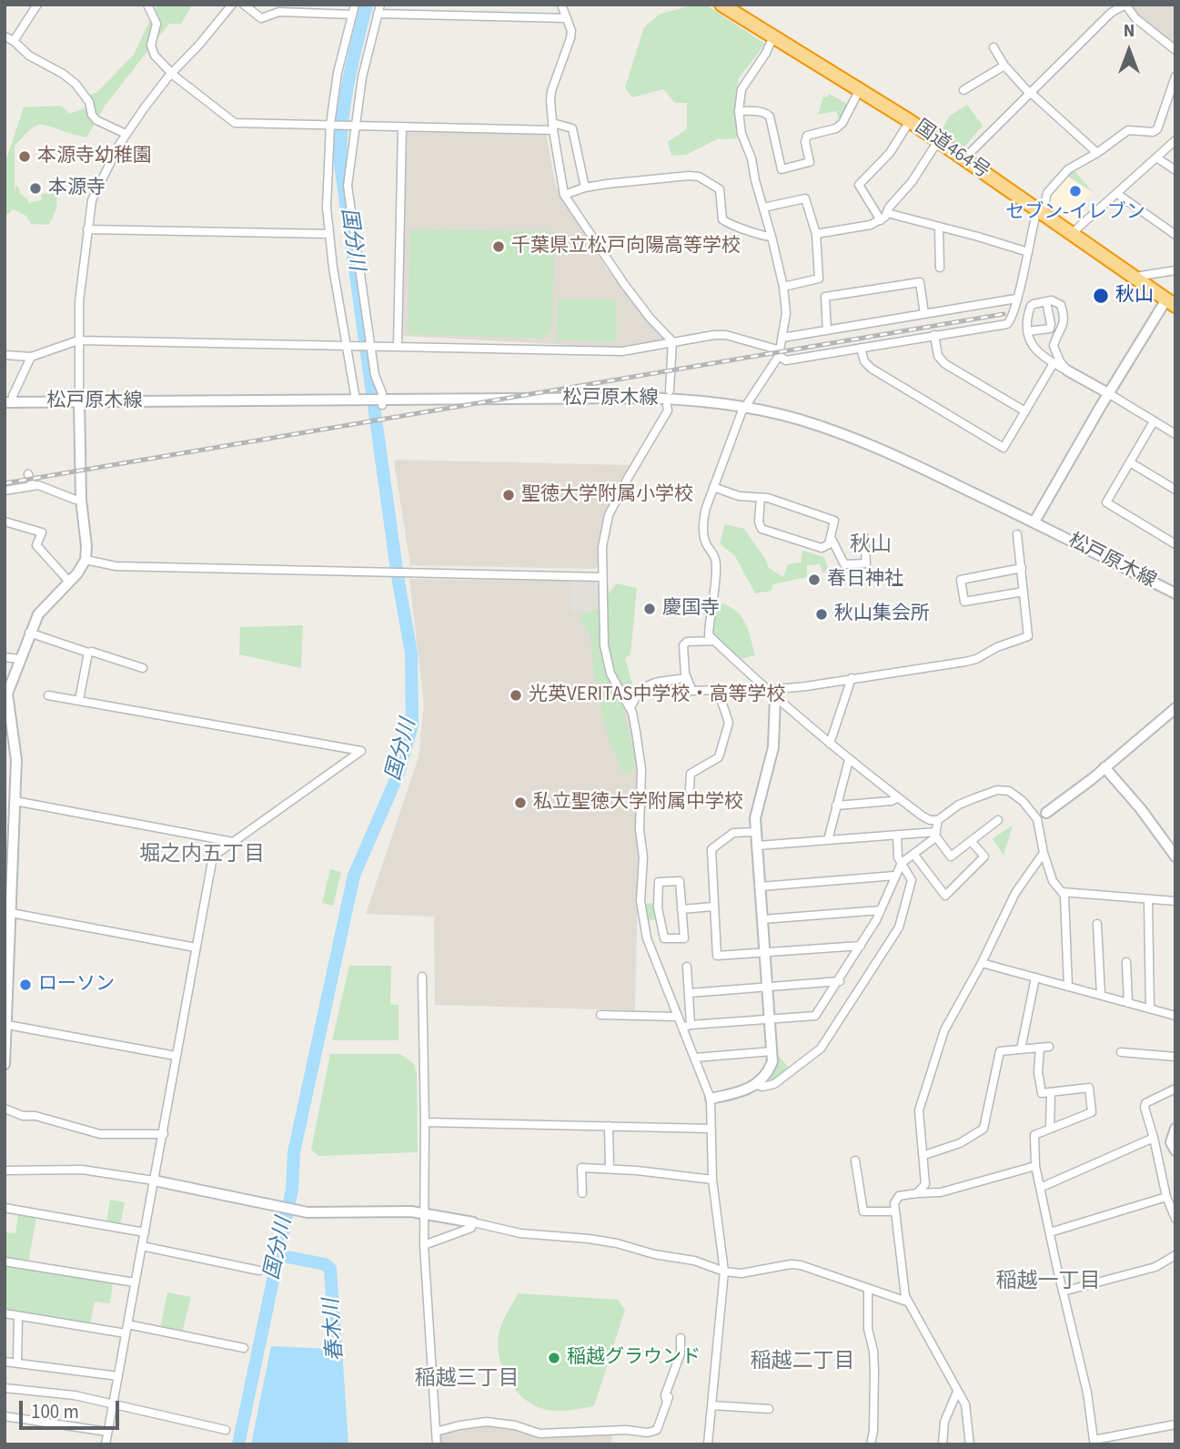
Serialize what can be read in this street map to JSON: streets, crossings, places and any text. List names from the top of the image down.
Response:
{
  "streets": {
    "highway": ["国道464号"],
    "street": ["松戸原木線"]
  },
  "districts": [
    "秋山",
    "堀之内五丁目",
    "稲越一丁目",
    "稲越二丁目",
    "稲越三丁目"
  ],
  "water": ["国分川", "春木川"],
  "places": [
    "本源寺幼稚園",
    "本源寺",
    "セブン-イレブン",
    "千葉県立松戸向陽高等学校",
    "秋山",
    "聖徳大学附属小学校",
    "春日神社",
    "慶国寺",
    "秋山集会所",
    "光英VERITAS中学校・高等学校",
    "私立聖徳大学附属中学校",
    "ローソン",
    "稲越グラウンド"
  ],
  "scale_bar": "100 m",
  "north": "top"
}
